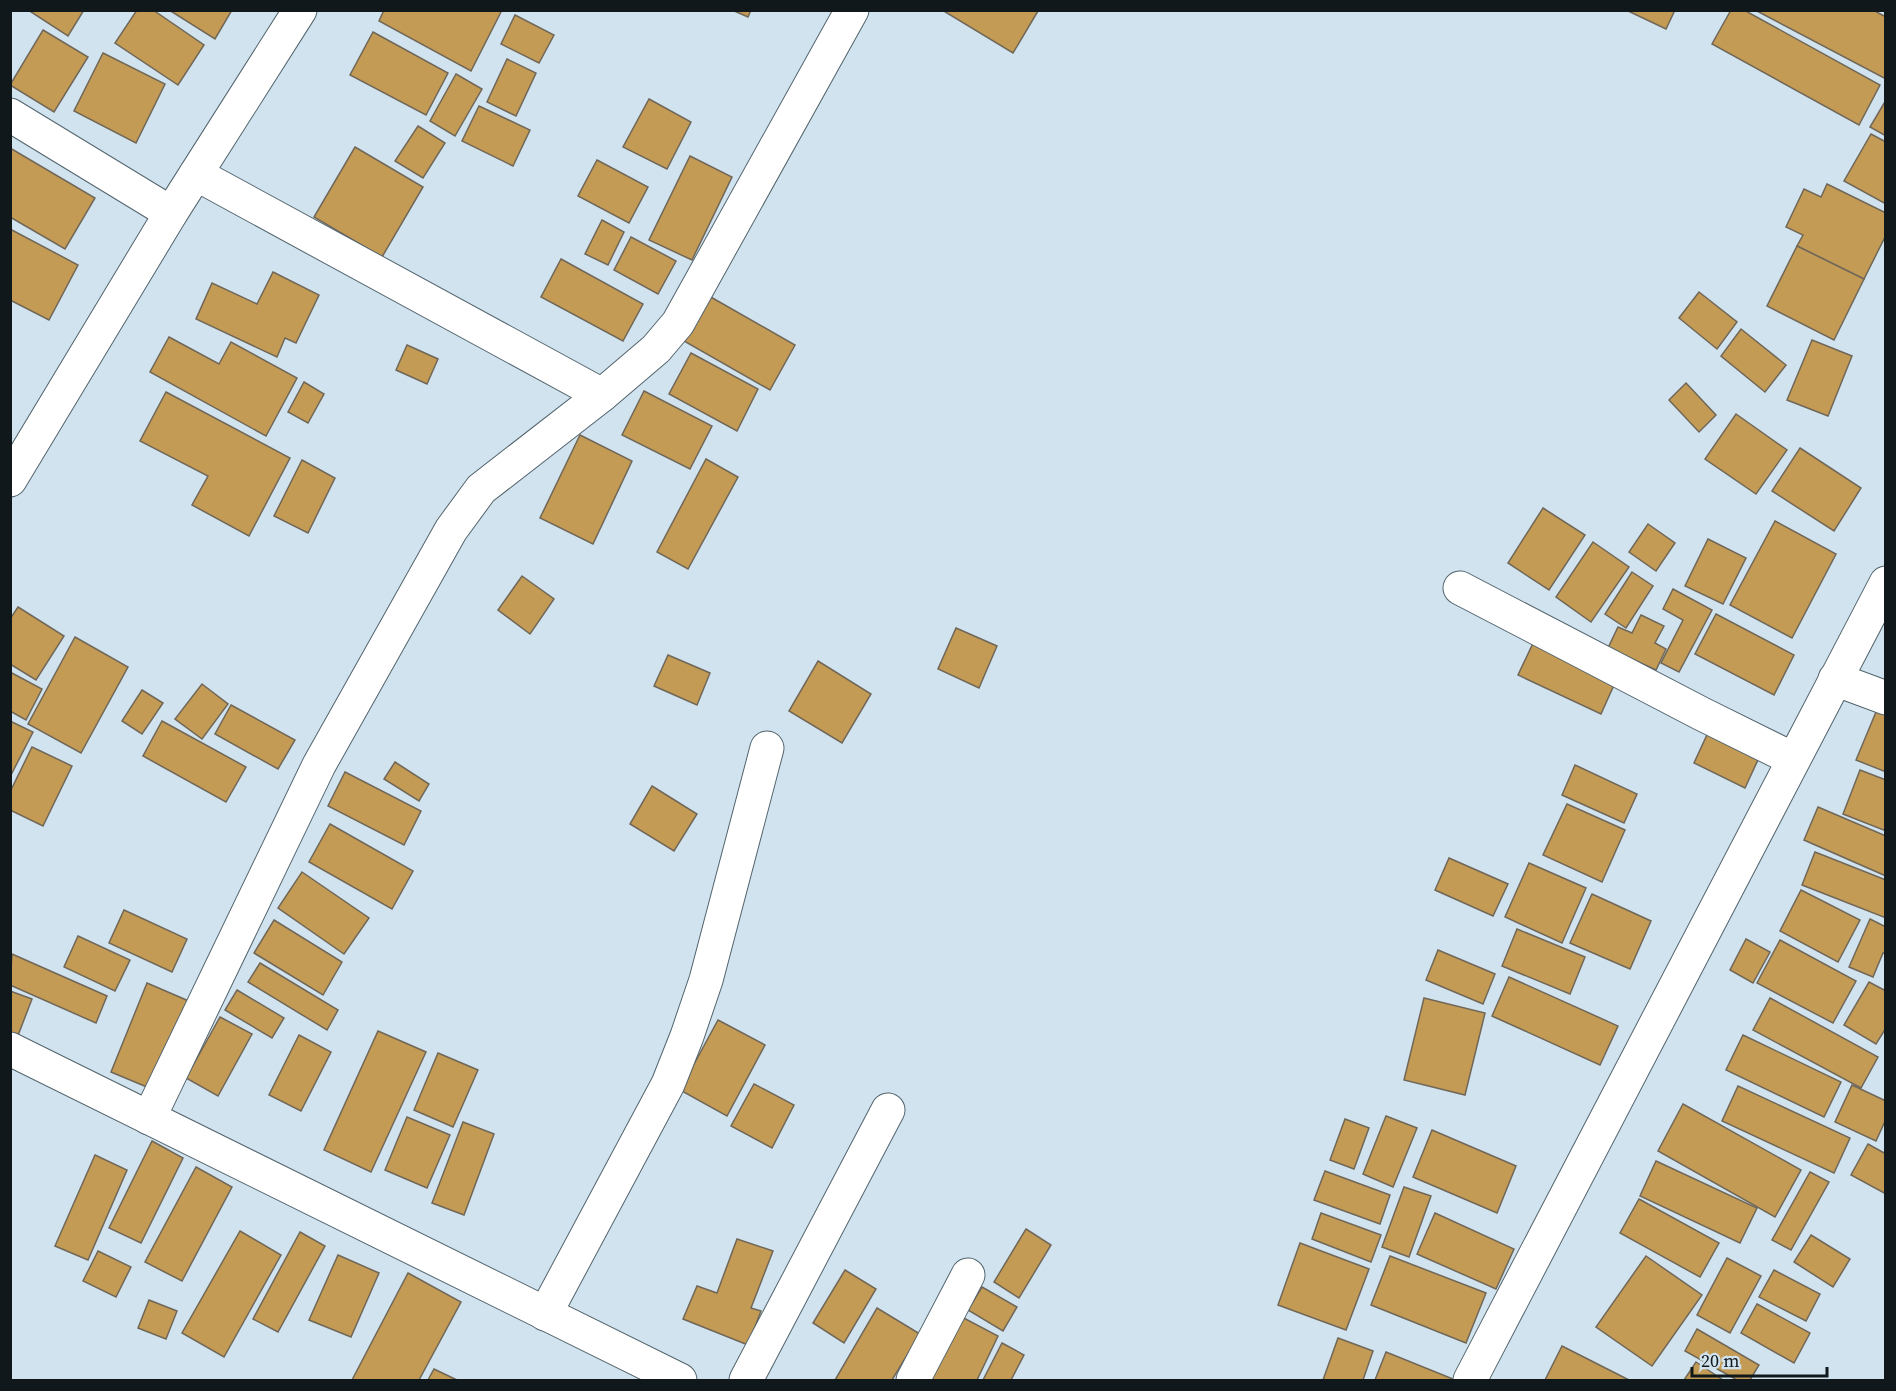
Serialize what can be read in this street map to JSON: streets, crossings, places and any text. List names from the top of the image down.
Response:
{
  "scale_bar": "20 m"
}
